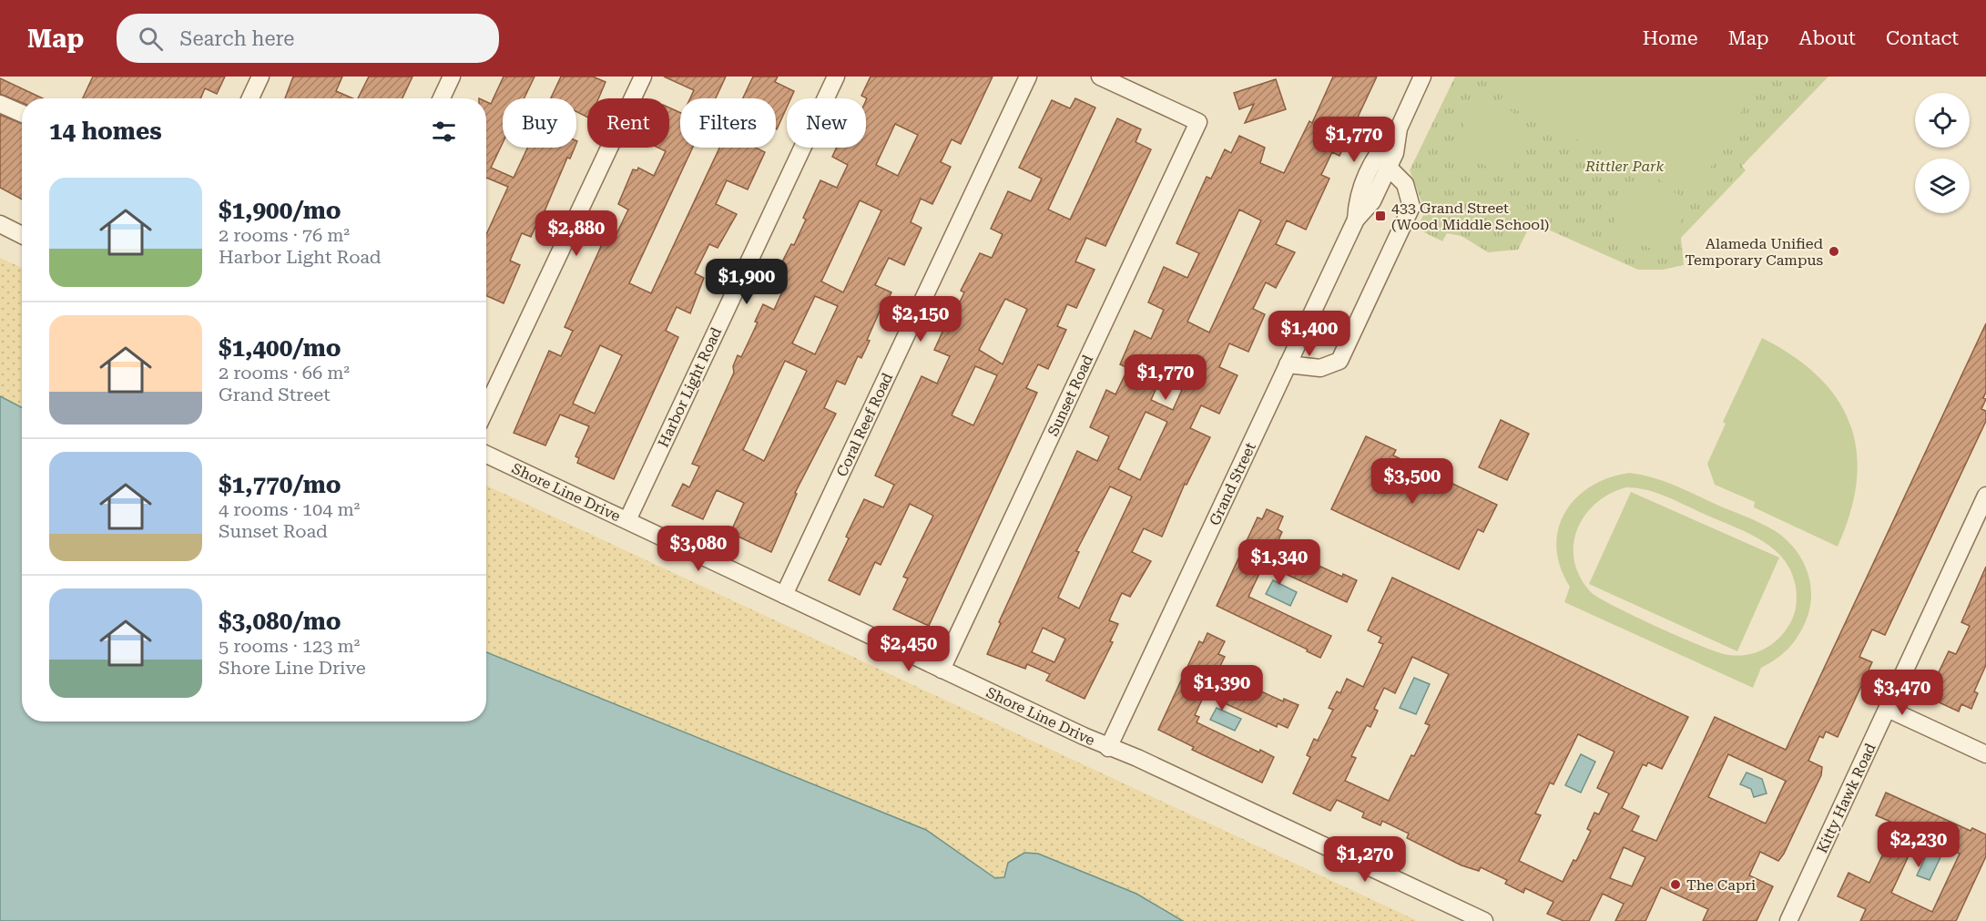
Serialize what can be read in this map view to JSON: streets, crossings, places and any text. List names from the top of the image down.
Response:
{
  "streets": {
    "street": [
      "Harbor Light Road",
      "Sunset Road",
      "Coral Reef Road",
      "Grand Street",
      "Shore Line Drive",
      "Kitty Hawk Road"
    ]
  },
  "crossings": [
    ["Harbor Light Road", "Shore Line Drive"],
    ["Sunset Road", "Shore Line Drive"],
    ["Coral Reef Road", "Shore Line Drive"],
    ["Grand Street", "Shore Line Drive"]
  ],
  "parks": ["Rittler Park"],
  "places": {
    "transit": ["433 Grand Street (Wood Middle School)"],
    "other": ["Alameda Unified Temporary Campus", "The Capri"]
  },
  "page": {
    "header": "Map",
    "search": "Search here",
    "nav": [
      "Home",
      "Map",
      "About",
      "Contact"
    ],
    "chip": [
      "Buy",
      "Rent",
      "Filters",
      "New"
    ],
    "heading": "14 homes",
    "price": [
      "$1,770",
      "$2,880",
      "$1,900",
      "$2,150",
      "$1,400",
      "$1,770",
      "$3,500",
      "$3,080",
      "$1,340",
      "$2,450",
      "$1,390",
      "$3,470",
      "$2,230",
      "$1,270"
    ],
    "list": [
      {
        "name": "$1,900/mo",
        "note": "2 rooms · 76 m² · Harbor Light Road"
      },
      {
        "name": "$1,400/mo",
        "note": "2 rooms · 66 m² · Grand Street"
      },
      {
        "name": "$1,770/mo",
        "note": "4 rooms · 104 m² · Sunset Road"
      },
      {
        "name": "$3,080/mo",
        "note": "5 rooms · 123 m² · Shore Line Drive"
      }
    ]
  }
}
